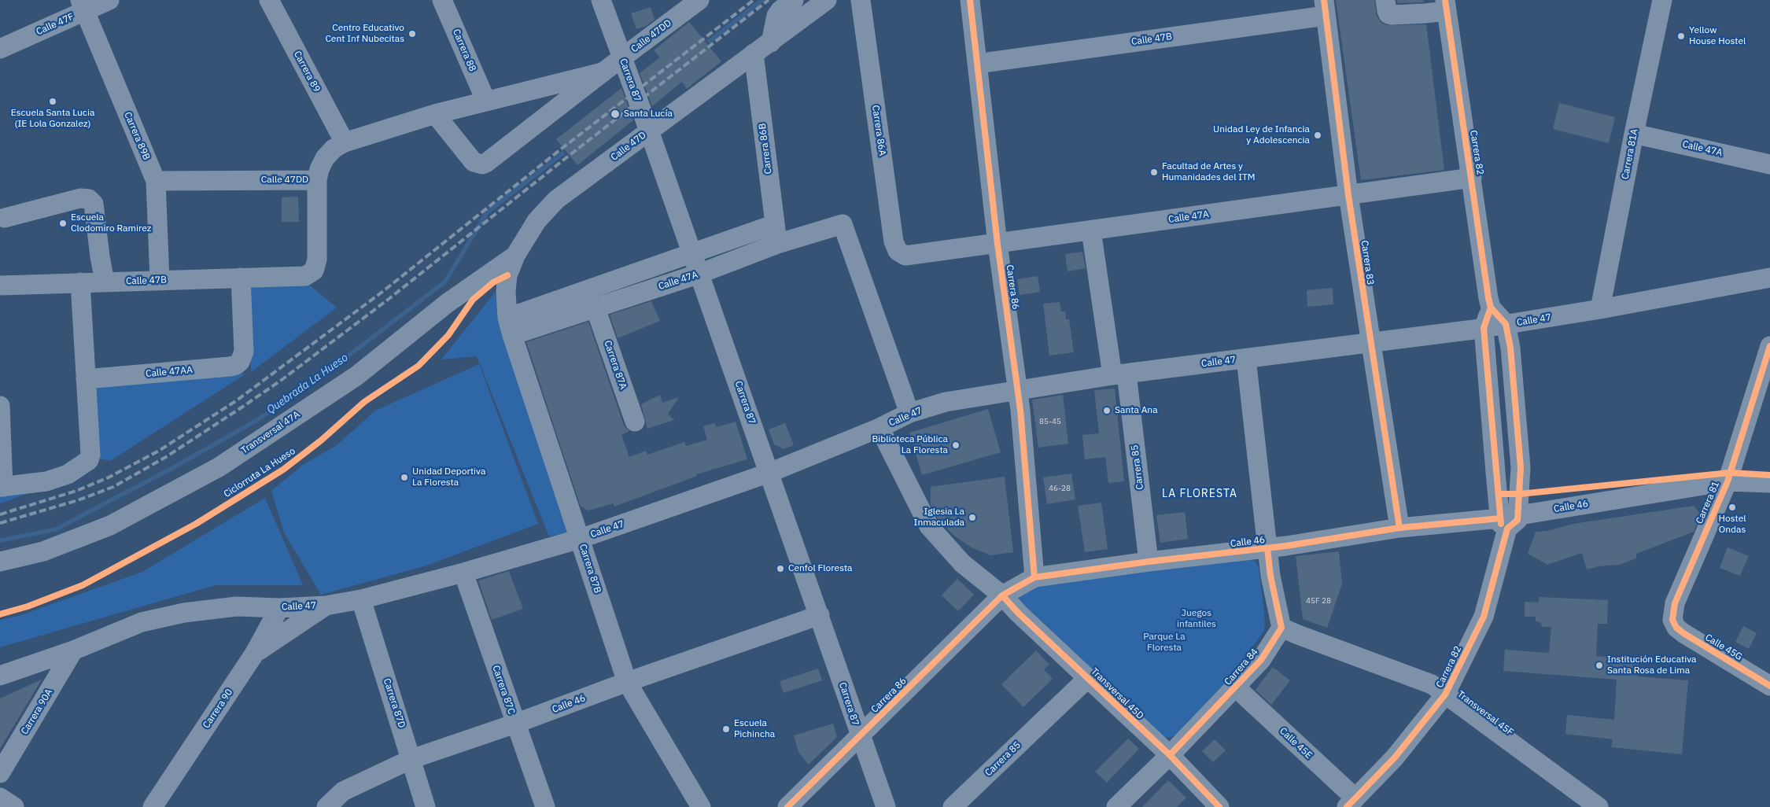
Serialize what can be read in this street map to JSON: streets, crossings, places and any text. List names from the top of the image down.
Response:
{
  "streets": {
    "street": [
      "Calle 47F",
      "Calle 47DD",
      "Calle 47B",
      "Carrera 88",
      "Carrera 89",
      "Carrera 87",
      "Carrera 86A",
      "Carrera 89B",
      "Calle 47D",
      "Carrera 86B",
      "Calle 47A",
      "Carrera 82",
      "Carrera 81A",
      "Carrera 83",
      "Carrera 86",
      "Calle 47",
      "Carrera 87A",
      "Calle 47AA",
      "Transversal 47A",
      "Carrera 85",
      "Carrera 81",
      "Calle 46",
      "Carrera 87B",
      "Calle 45G",
      "Carrera 84",
      "Carrera 87C",
      "Transversal 45D",
      "Carrera 87D",
      "Carrera 90",
      "Carrera 90A",
      "Transversal 45F",
      "Calle 45E"
    ],
    "cycle path": ["Ciclorruta La Hueso"]
  },
  "crossings": [
    ["Calle 47F", "Carrera 89B"],
    ["Calle 47DD", "Calle 47B"],
    ["Calle 47DD", "Carrera 88"],
    ["Calle 47DD", "Carrera 89"],
    ["Calle 47DD", "Carrera 87"],
    ["Calle 47DD", "Carrera 89B"],
    ["Calle 47B", "Carrera 89B"],
    ["Calle 47B", "Carrera 83"],
    ["Calle 47B", "Carrera 86"],
    ["Calle 47B", "Calle 47AA"],
    ["Carrera 87", "Calle 47D"],
    ["Carrera 87", "Calle 47A"],
    ["Carrera 87", "Carrera 86"],
    ["Carrera 87", "Calle 47"],
    ["Carrera 87", "Calle 46"],
    ["Carrera 86A", "Calle 47A"],
    ["Calle 47D", "Carrera 86B"],
    ["Calle 47D", "Calle 47A"],
    ["Calle 47D", "Transversal 47A"],
    ["Calle 47D", "Carrera 87B"],
    ["Carrera 86B", "Calle 47A"],
    ["Calle 47A", "Carrera 82"],
    ["Calle 47A", "Carrera 81A"],
    ["Calle 47A", "Carrera 83"],
    ["Calle 47A", "Carrera 86"],
    ["Calle 47A", "Calle 47"],
    ["Calle 47A", "Carrera 87A"],
    ["Calle 47A", "Carrera 85"],
    ["Calle 47A", "Carrera 87B"],
    ["Carrera 82", "Calle 47"],
    ["Carrera 82", "Calle 46"],
    ["Carrera 82", "Transversal 45F"],
    ["Carrera 82", "Calle 45E"],
    ["Carrera 81A", "Calle 47"],
    ["Carrera 83", "Calle 47"],
    ["Carrera 83", "Calle 46"],
    ["Carrera 86", "Calle 47"],
    ["Carrera 86", "Calle 46"],
    ["Carrera 86", "Transversal 45D"],
    ["Calle 47", "Carrera 85"],
    ["Calle 47", "Carrera 87B"],
    ["Calle 47", "Carrera 87C"],
    ["Calle 47", "Transversal 45D"],
    ["Calle 47", "Carrera 87D"],
    ["Calle 47", "Carrera 90"],
    ["Calle 47", "Carrera 90A"],
    ["Carrera 85", "Calle 46"],
    ["Carrera 85", "Transversal 45D"],
    ["Carrera 81", "Calle 46"],
    ["Carrera 81", "Calle 45G"],
    ["Calle 46", "Carrera 87B"],
    ["Calle 46", "Carrera 87C"],
    ["Calle 46", "Transversal 45D"],
    ["Calle 46", "Carrera 87D"],
    ["Carrera 84", "Transversal 45D"],
    ["Carrera 84", "Transversal 45F"],
    ["Carrera 84", "Calle 45E"]
  ],
  "districts": ["LA FLORESTA"],
  "water": ["Quebrada La Hueso"],
  "parks": ["Juegos infantiles", "Parque La Floresta"],
  "places": [
    "Centro Educativo Cent Inf Nubecitas",
    "Yellow House Hostel",
    "Escuela Santa Lucia (IE Lola Gonzalez)",
    "Santa Lucía",
    "Unidad Ley de Infancia y Adolescencia",
    "Facultad de Artes y Humanidades del ITM",
    "Escuela Clodomiro Ramirez",
    "Santa Ana",
    "Biblioteca Pública La Floresta",
    "Unidad Deportiva La Floresta",
    "Hostel Ondas",
    "Iglesia La Inmaculada",
    "Cenfol Floresta",
    "Institución Educativa Santa Rosa de Lima",
    "Escuela Pichincha"
  ],
  "house_numbers": ["85-45", "46-28", "45F 28"]
}
